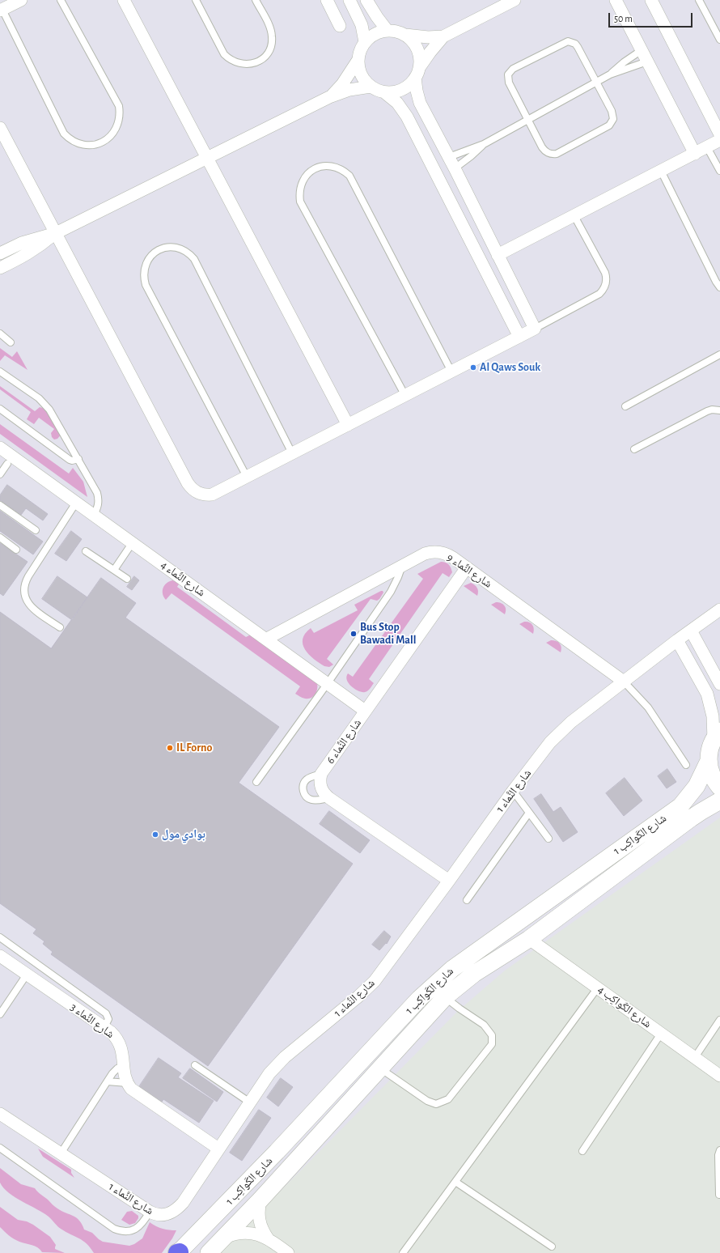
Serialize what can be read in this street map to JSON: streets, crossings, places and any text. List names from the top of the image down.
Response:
{
  "streets": {
    "street": [
      "شارع النَّماء 9",
      "شارع النَّماء 4",
      "شارع النَّماء 6",
      "شارع النَّماء 1",
      "شارع الكَواكِب 1",
      "شارع الكَواكِب 4",
      "شارع النَّماء 3"
    ]
  },
  "crossings": [
    ["شارع النَّماء 9", "شارع النَّماء 4"],
    ["شارع النَّماء 9", "شارع النَّماء 6"],
    ["شارع النَّماء 9", "شارع النَّماء 1"],
    ["شارع النَّماء 4", "شارع النَّماء 6"],
    ["شارع النَّماء 6", "شارع النَّماء 1"],
    ["شارع الكَواكِب 1", "شارع الكَواكِب 4"]
  ],
  "places": [
    "Al Qaws Souk",
    "Bus Stop Bawadi Mall",
    "IL Forno",
    "بوادي مول"
  ],
  "scale_bar": "50 m"
}
